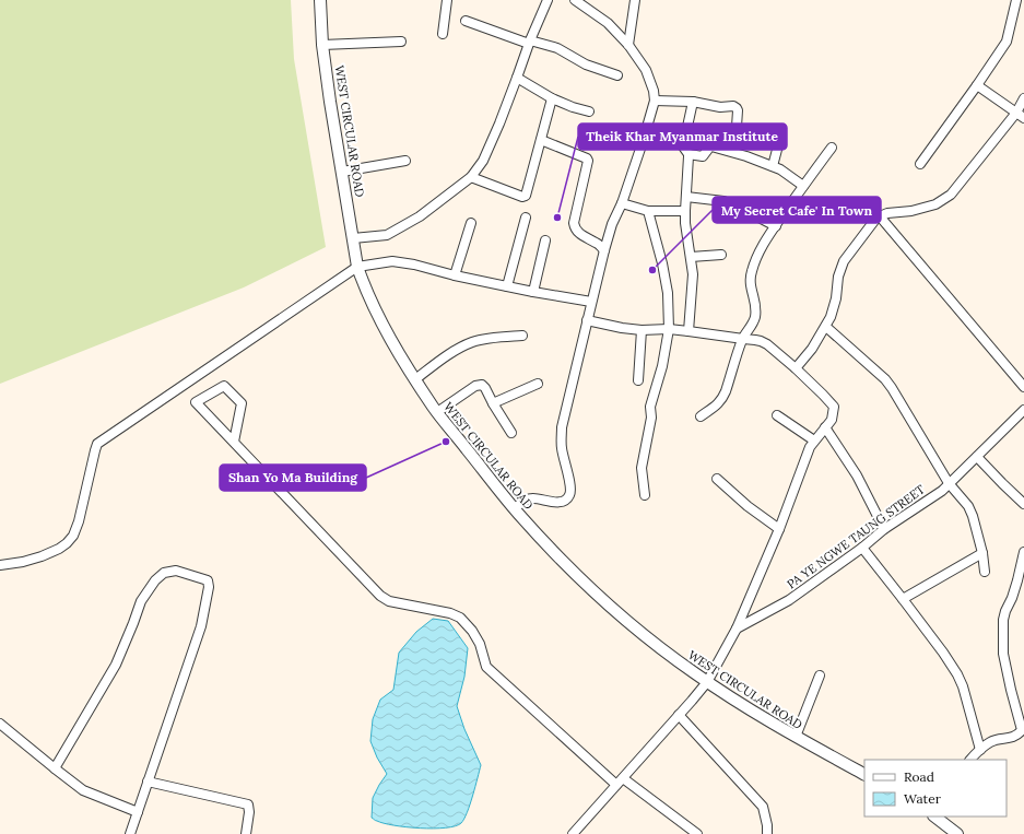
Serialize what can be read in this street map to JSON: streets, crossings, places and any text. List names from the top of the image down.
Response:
{
  "streets": {
    "street": ["WEST CIRCULAR ROAD", "PA YE NGWE TAUNG STREET"]
  },
  "places": ["Theik Khar Myanmar Institute", "My Secret Cafe' In Town", "Shan Yo Ma Building"],
  "legend": ["Road", "Water"]
}
